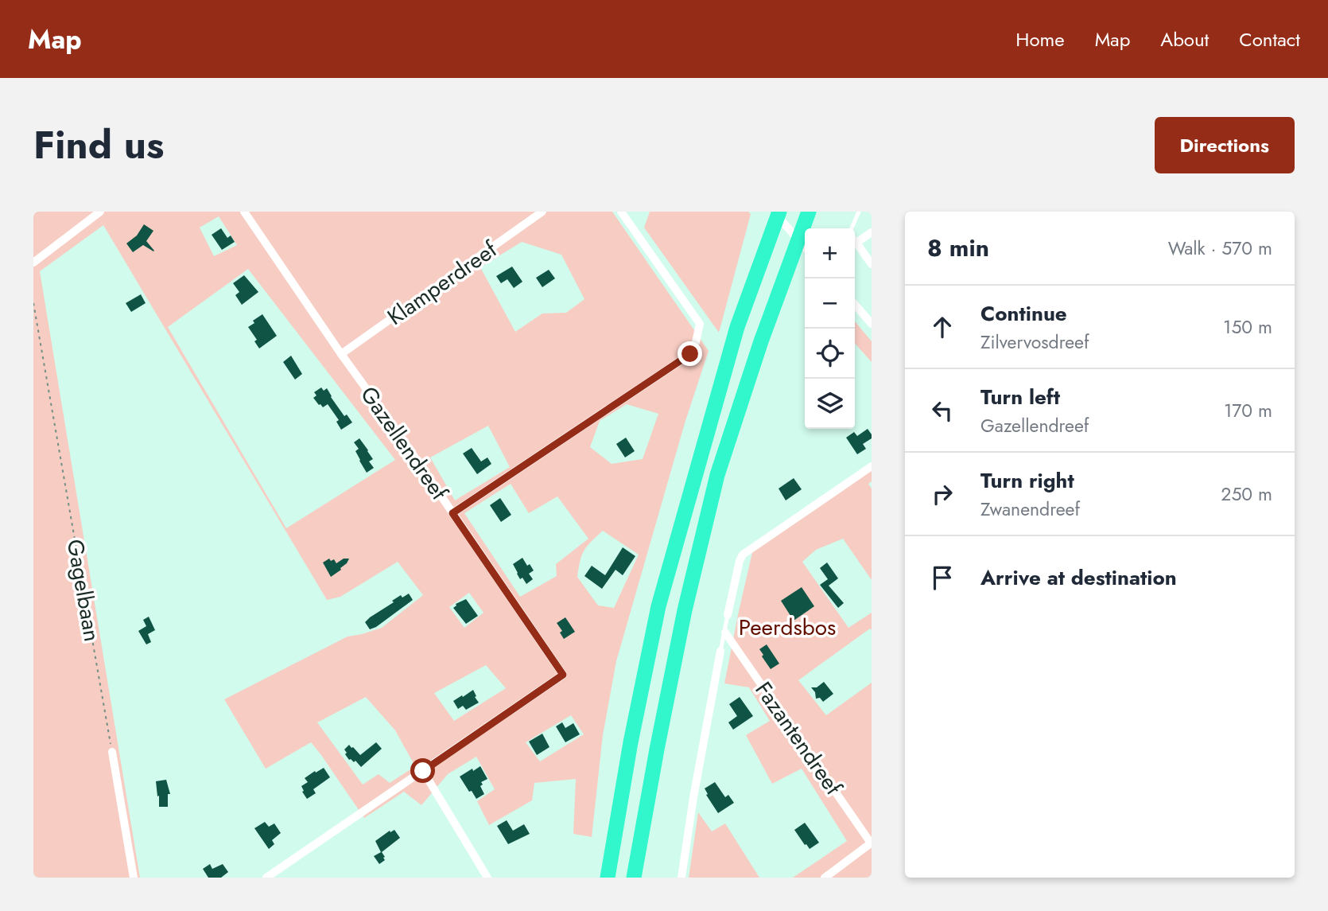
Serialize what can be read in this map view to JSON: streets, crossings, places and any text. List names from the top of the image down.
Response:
{
  "streets": {
    "street": ["Klamperdreef", "Gazellendreef", "Fazantendreef"],
    "path": ["Gagelbaan"]
  },
  "crossings": [
    ["Klamperdreef", "Gazellendreef"]
  ],
  "parks": ["Peerdsbos"],
  "page": {
    "header": "Map",
    "nav": [
      "Home",
      "Map",
      "About",
      "Contact"
    ],
    "title": "Find us",
    "buttons": "Directions",
    "heading": ["8 min", "Walk · 570 m"],
    "map_buttons": ["+", "−"],
    "list": [
      ["Continue", "Zilvervosdreef", "150 m"],
      ["Turn left", "Gazellendreef", "170 m"],
      ["Turn right", "Zwanendreef", "250 m"],
      "Arrive at destination"
    ]
  }
}
